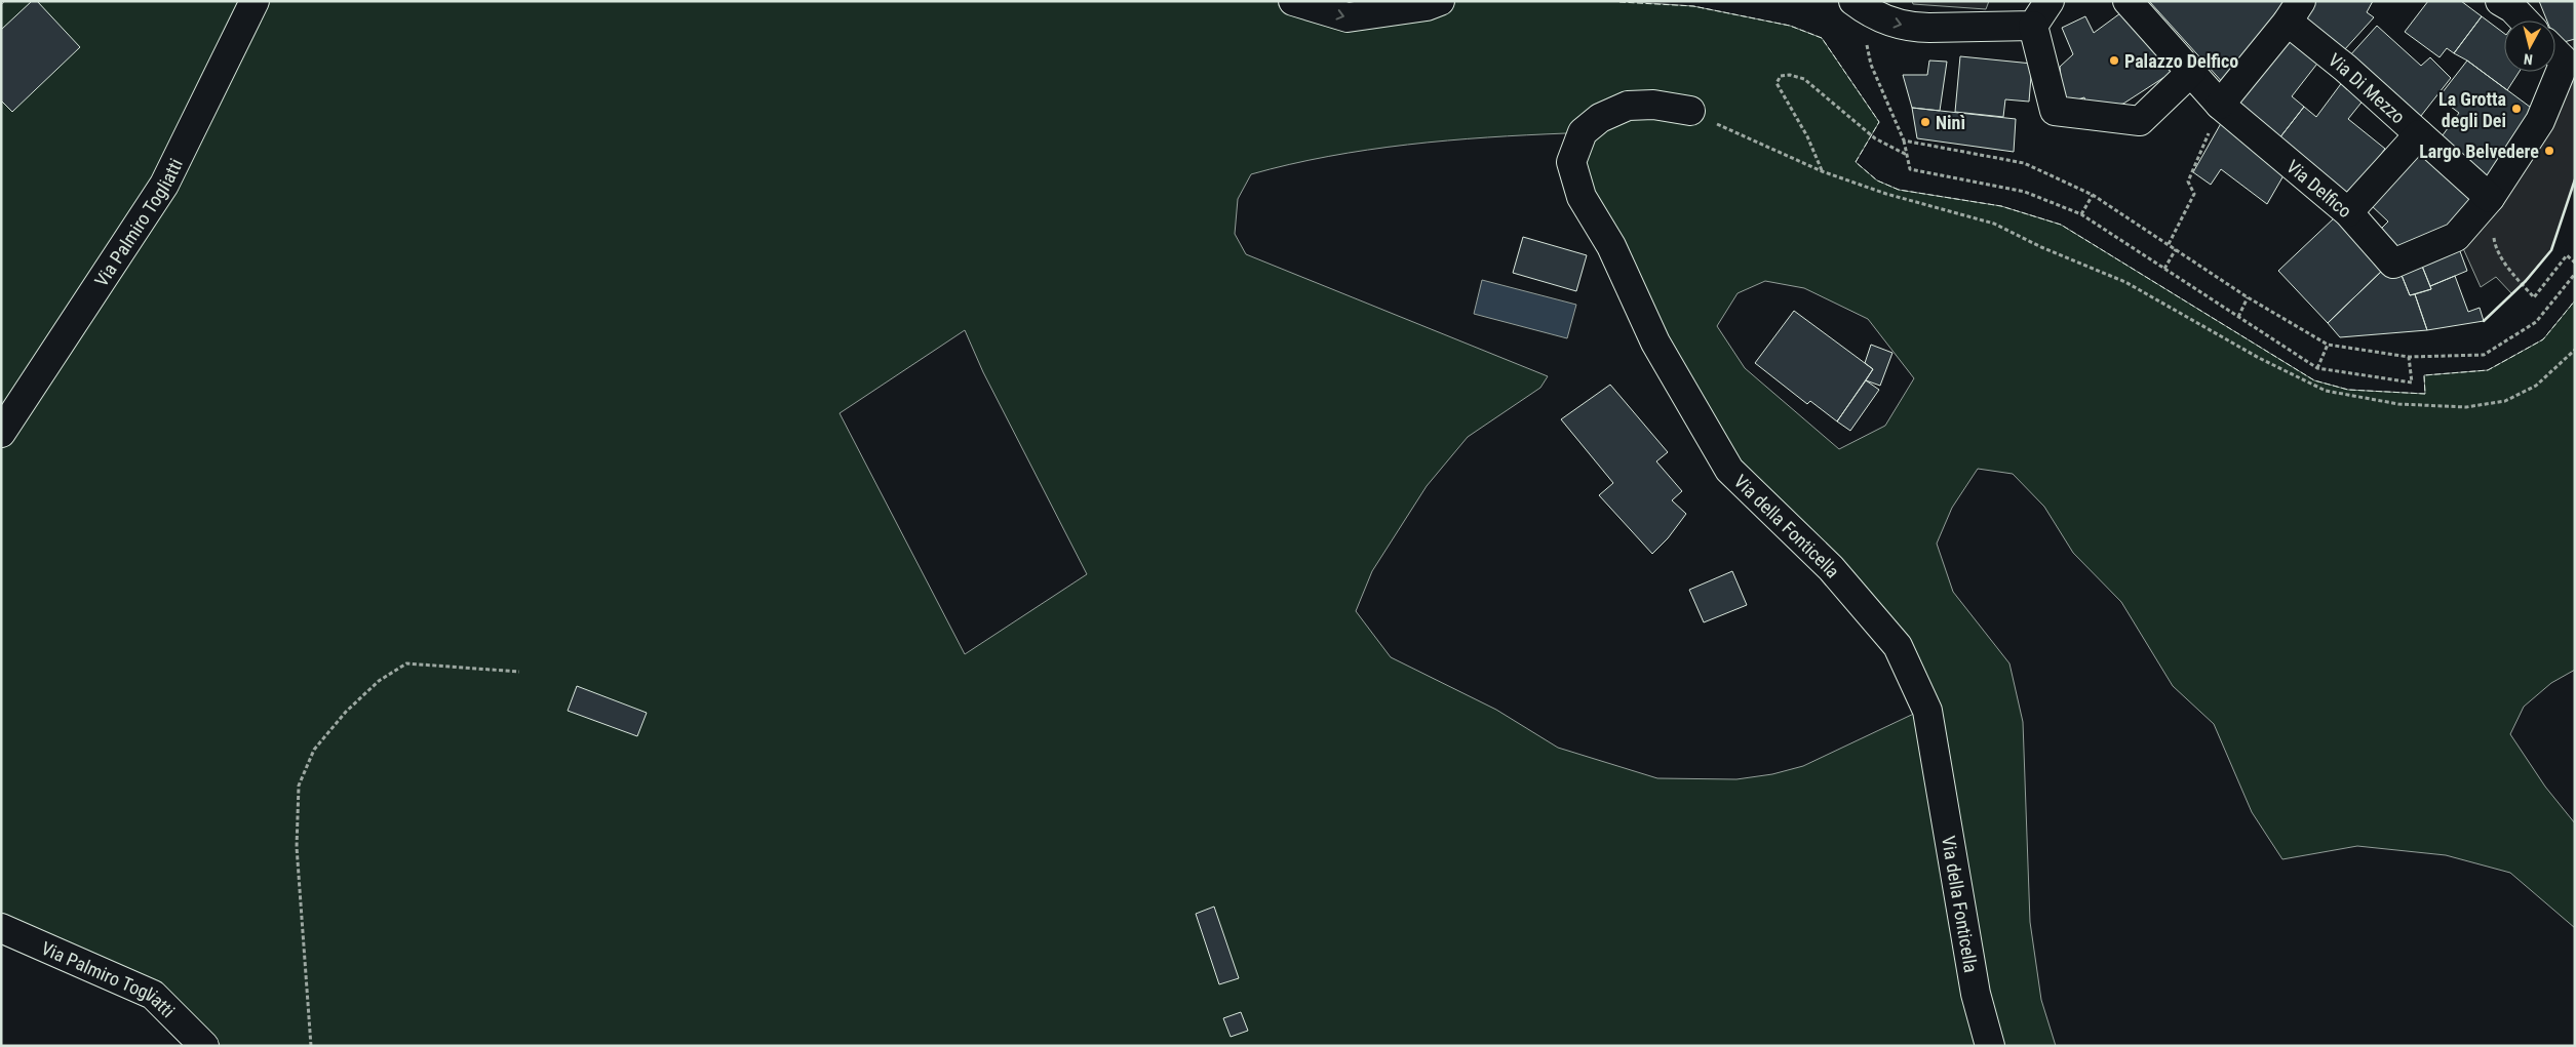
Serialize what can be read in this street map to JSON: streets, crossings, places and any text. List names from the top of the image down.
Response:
{
  "streets": {
    "street": [
      "Via Di Mezzo",
      "Via Delfico",
      "Via Palmiro Togliatti",
      "Via della Fonticella"
    ]
  },
  "crossings": [
    ["Via Di Mezzo", "Via Delfico"]
  ],
  "places": [
    "Palazzo Delfico",
    "La Grotta degli Dei",
    "Ninì",
    "Largo Belvedere"
  ],
  "north": "bottom"
}
